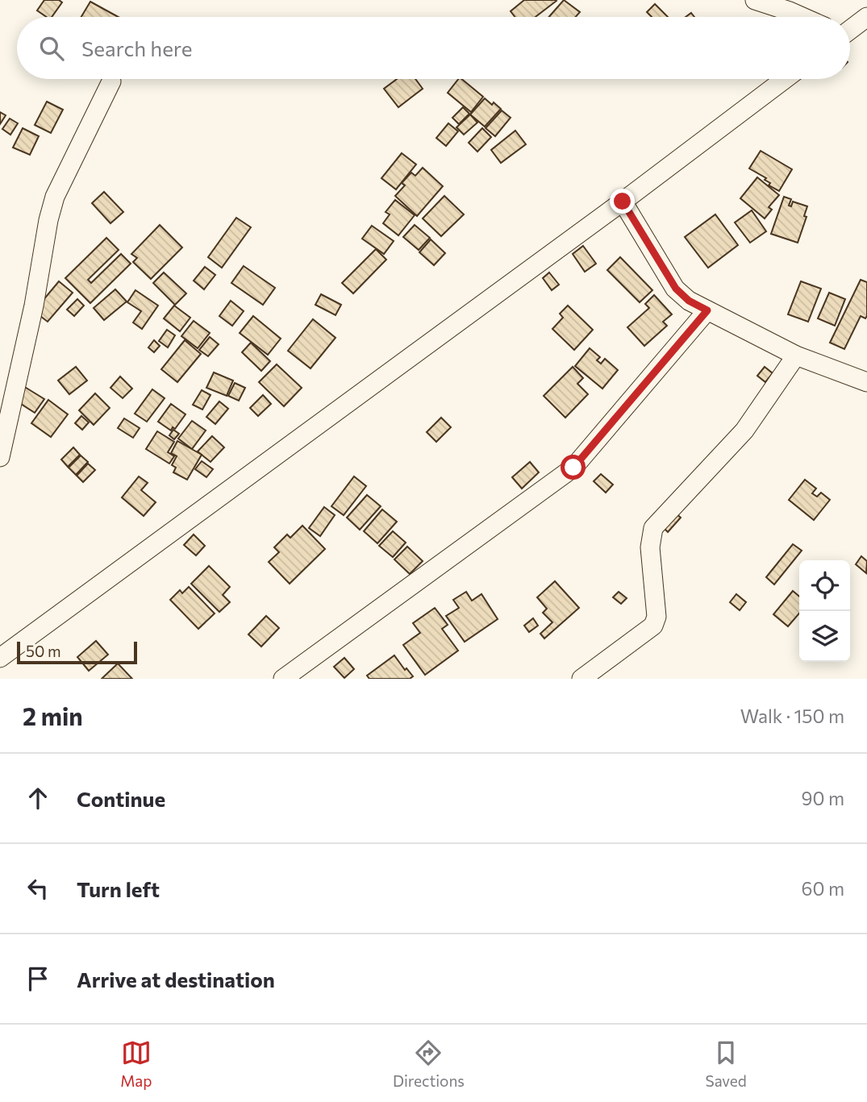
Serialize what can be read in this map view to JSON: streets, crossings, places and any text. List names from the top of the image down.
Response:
{
  "scale_bar": "50 m",
  "page": {
    "search": "Search here",
    "scale": "50 m",
    "heading": ["2 min", "Walk · 150 m"],
    "list": [
      ["Continue", "90 m"],
      ["Turn left", "60 m"],
      "Arrive at destination"
    ],
    "nav": ["Map", "Directions", "Saved"]
  }
}
